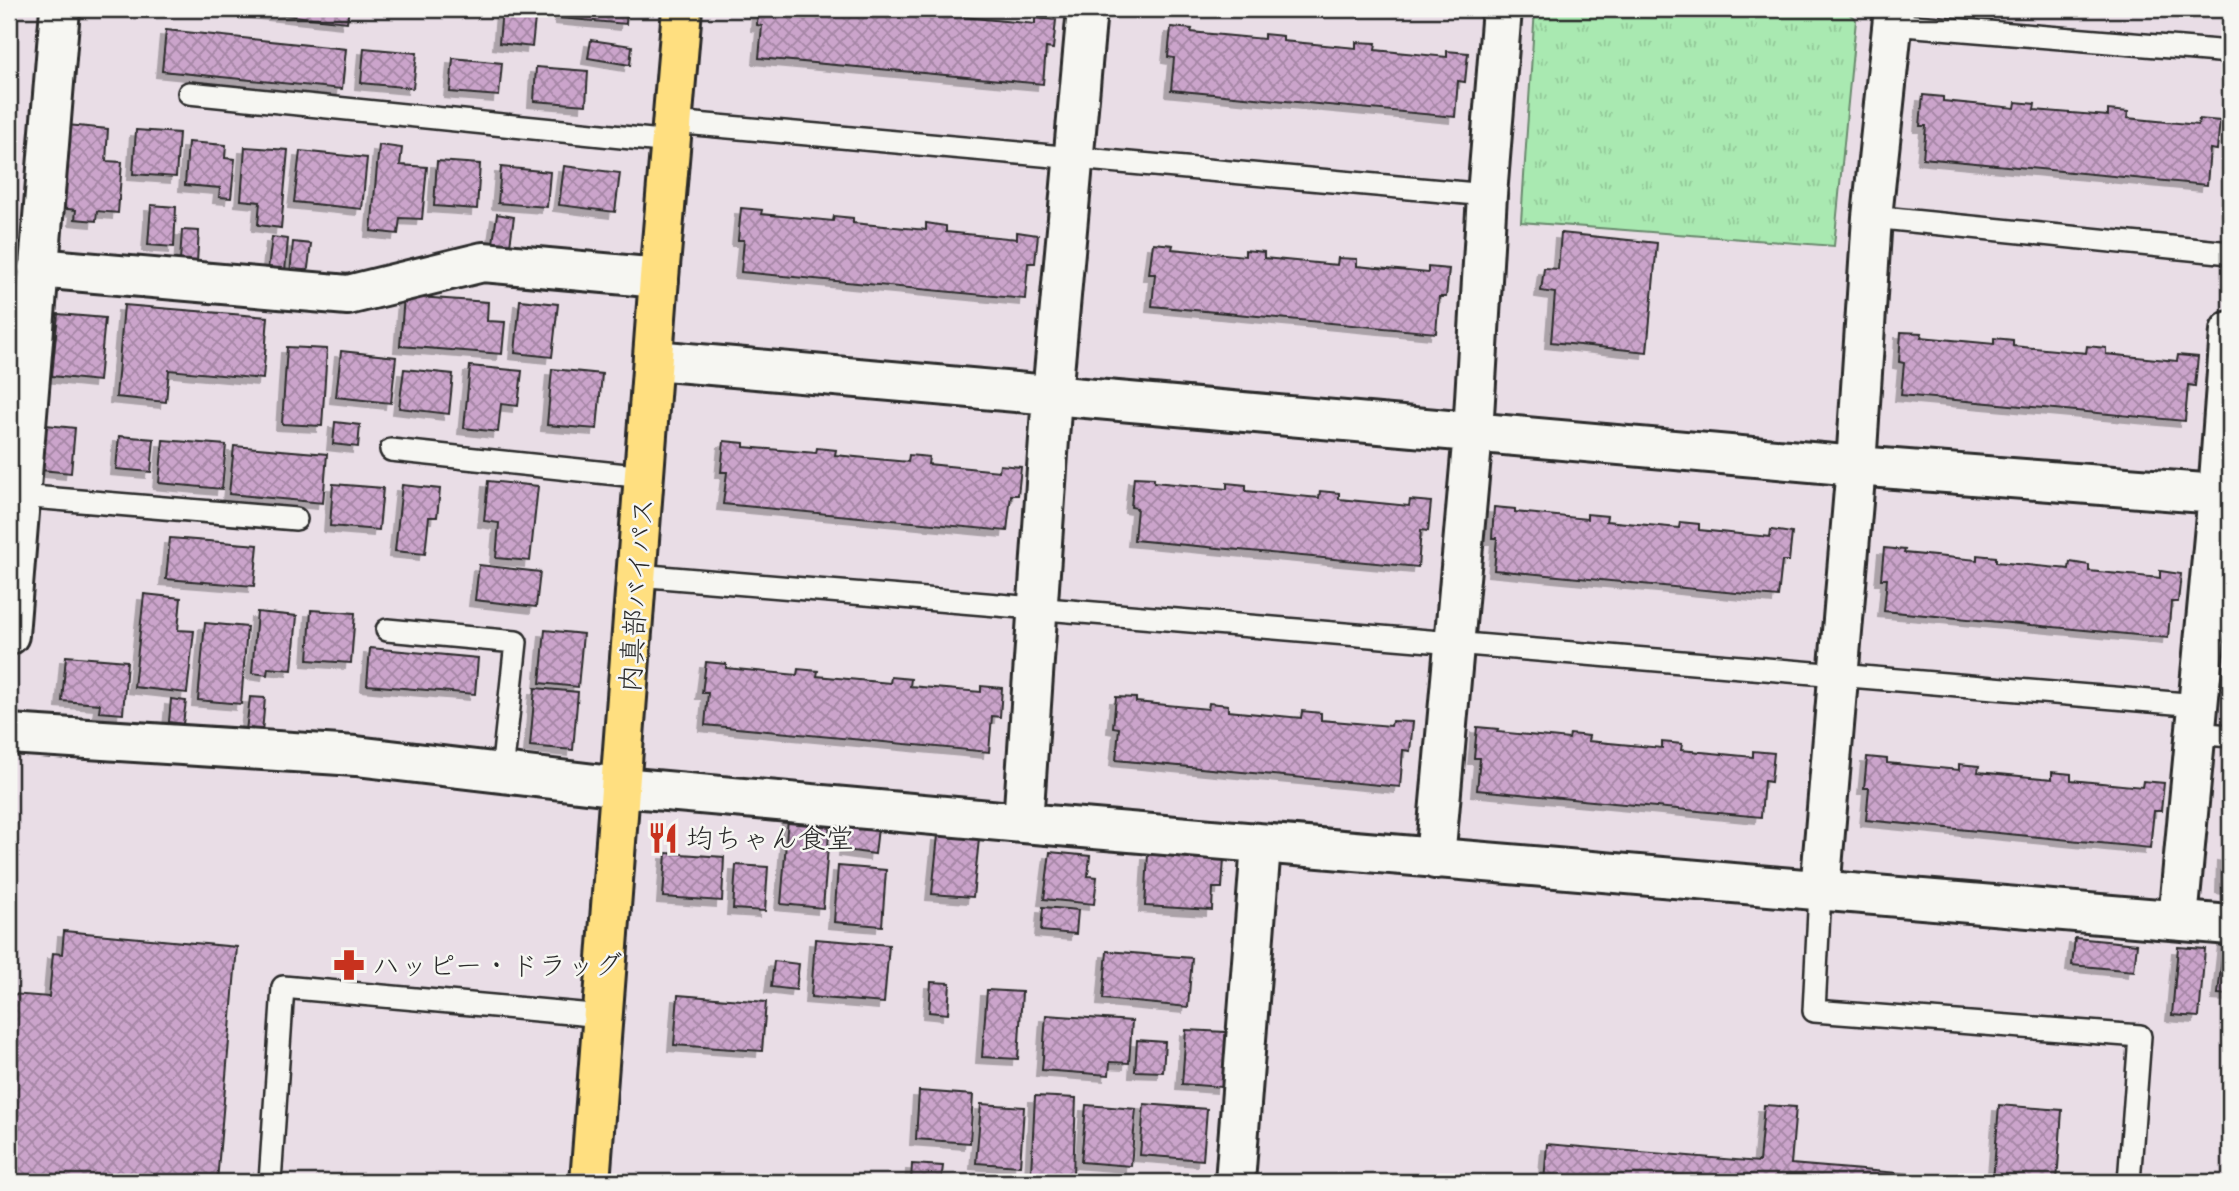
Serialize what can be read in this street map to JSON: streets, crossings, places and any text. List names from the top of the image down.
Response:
{
  "streets": {
    "highway": ["内真部バイパス"]
  },
  "places": {
    "restaurant": ["均ちゃん食堂"],
    "pharmacy": ["ハッピー・ドラッグ"]
  }
}
